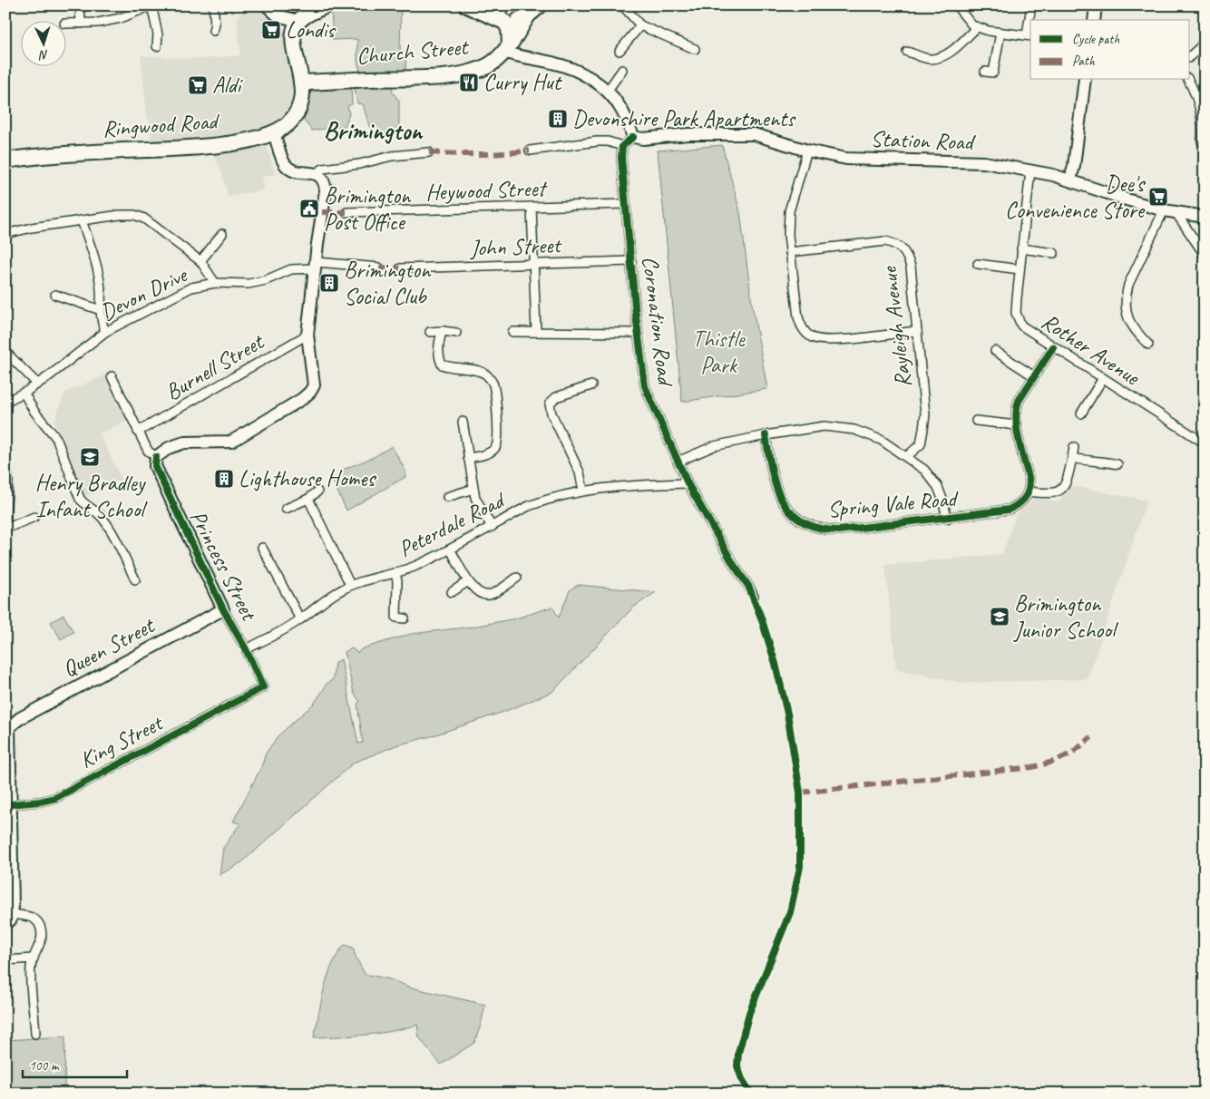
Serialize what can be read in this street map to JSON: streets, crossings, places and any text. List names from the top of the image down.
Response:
{
  "streets": {
    "highway": ["Church Street", "Ringwood Road"],
    "street": [
      "Station Road",
      "Heywood Street",
      "John Street",
      "Devon Drive",
      "Coronation Road",
      "Rayleigh Avenue",
      "Rother Avenue",
      "Burnell Street",
      "Spring Vale Road",
      "Peterdale Road",
      "Princess Street",
      "Queen Street",
      "King Street"
    ]
  },
  "crossings": [
    ["Church Street", "Ringwood Road"],
    ["Station Road", "Rother Avenue"],
    ["Heywood Street", "Coronation Road"],
    ["John Street", "Coronation Road"],
    ["Coronation Road", "Peterdale Road"],
    ["Burnell Street", "Princess Street"],
    ["Peterdale Road", "Princess Street"],
    ["Princess Street", "Queen Street"],
    ["Princess Street", "King Street"],
    ["Queen Street", "King Street"]
  ],
  "districts": ["Brimington"],
  "parks": ["Thistle Park"],
  "places": {
    "supermarket": ["Londis", "Aldi", "Dee's Convenience Store"],
    "restaurant": ["Curry Hut"],
    "building": ["Devonshire Park Apartments", "Brimington Social Club", "Lighthouse Homes"],
    "public building": ["Brimington Post Office"],
    "school or university": ["Henry Bradley Infant School", "Brimington Junior School"]
  },
  "legend": ["Cycle path", "Path"],
  "scale_bar": "100 m",
  "north": "bottom"
}
